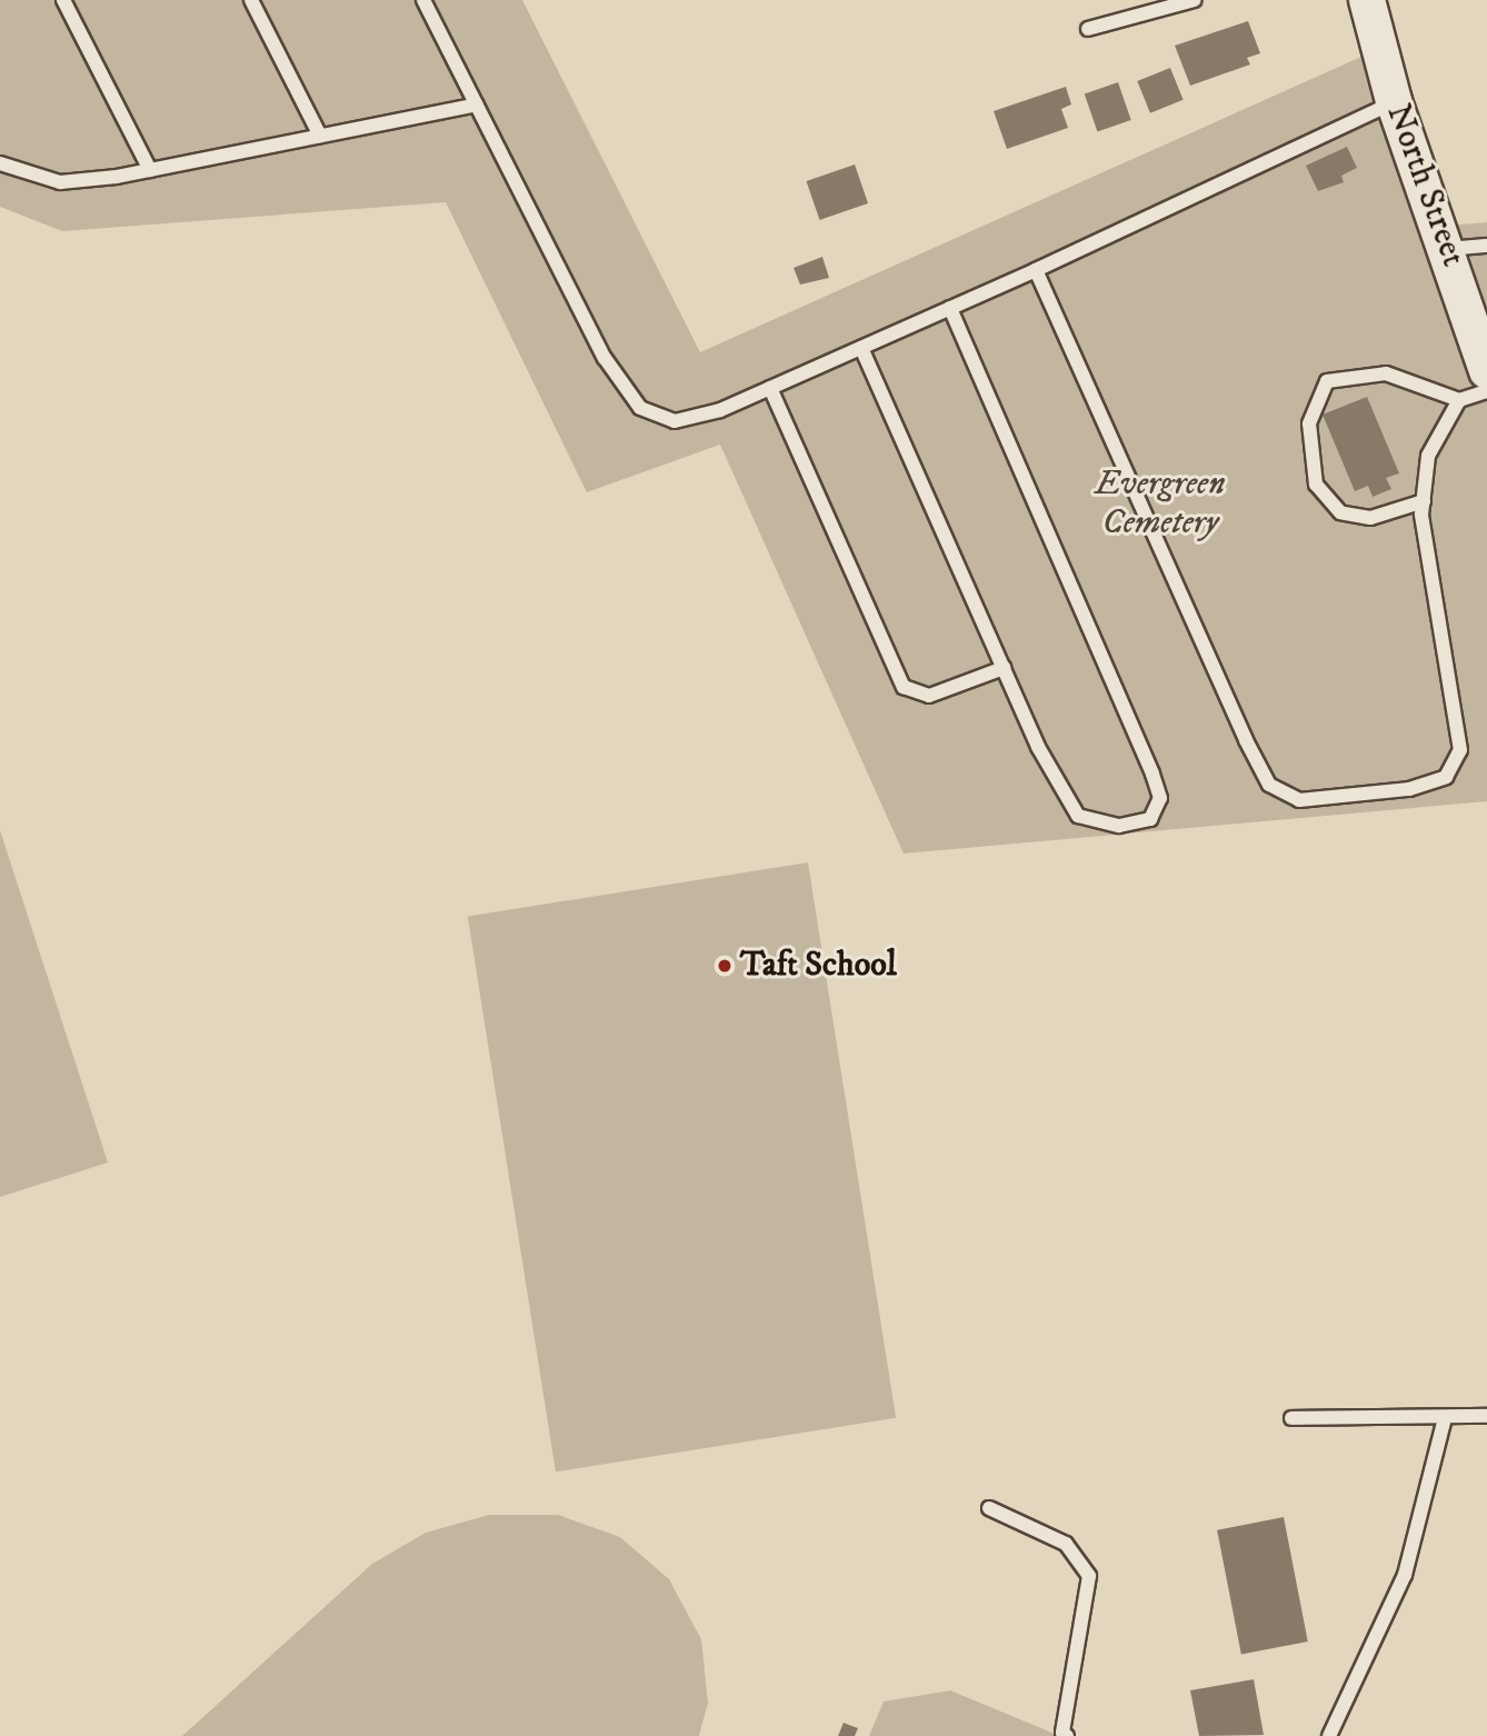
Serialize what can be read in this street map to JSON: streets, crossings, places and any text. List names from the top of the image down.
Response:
{
  "streets": {
    "street": ["North Street"]
  },
  "parks": ["Evergreen Cemetery"],
  "places": ["Taft School"]
}
